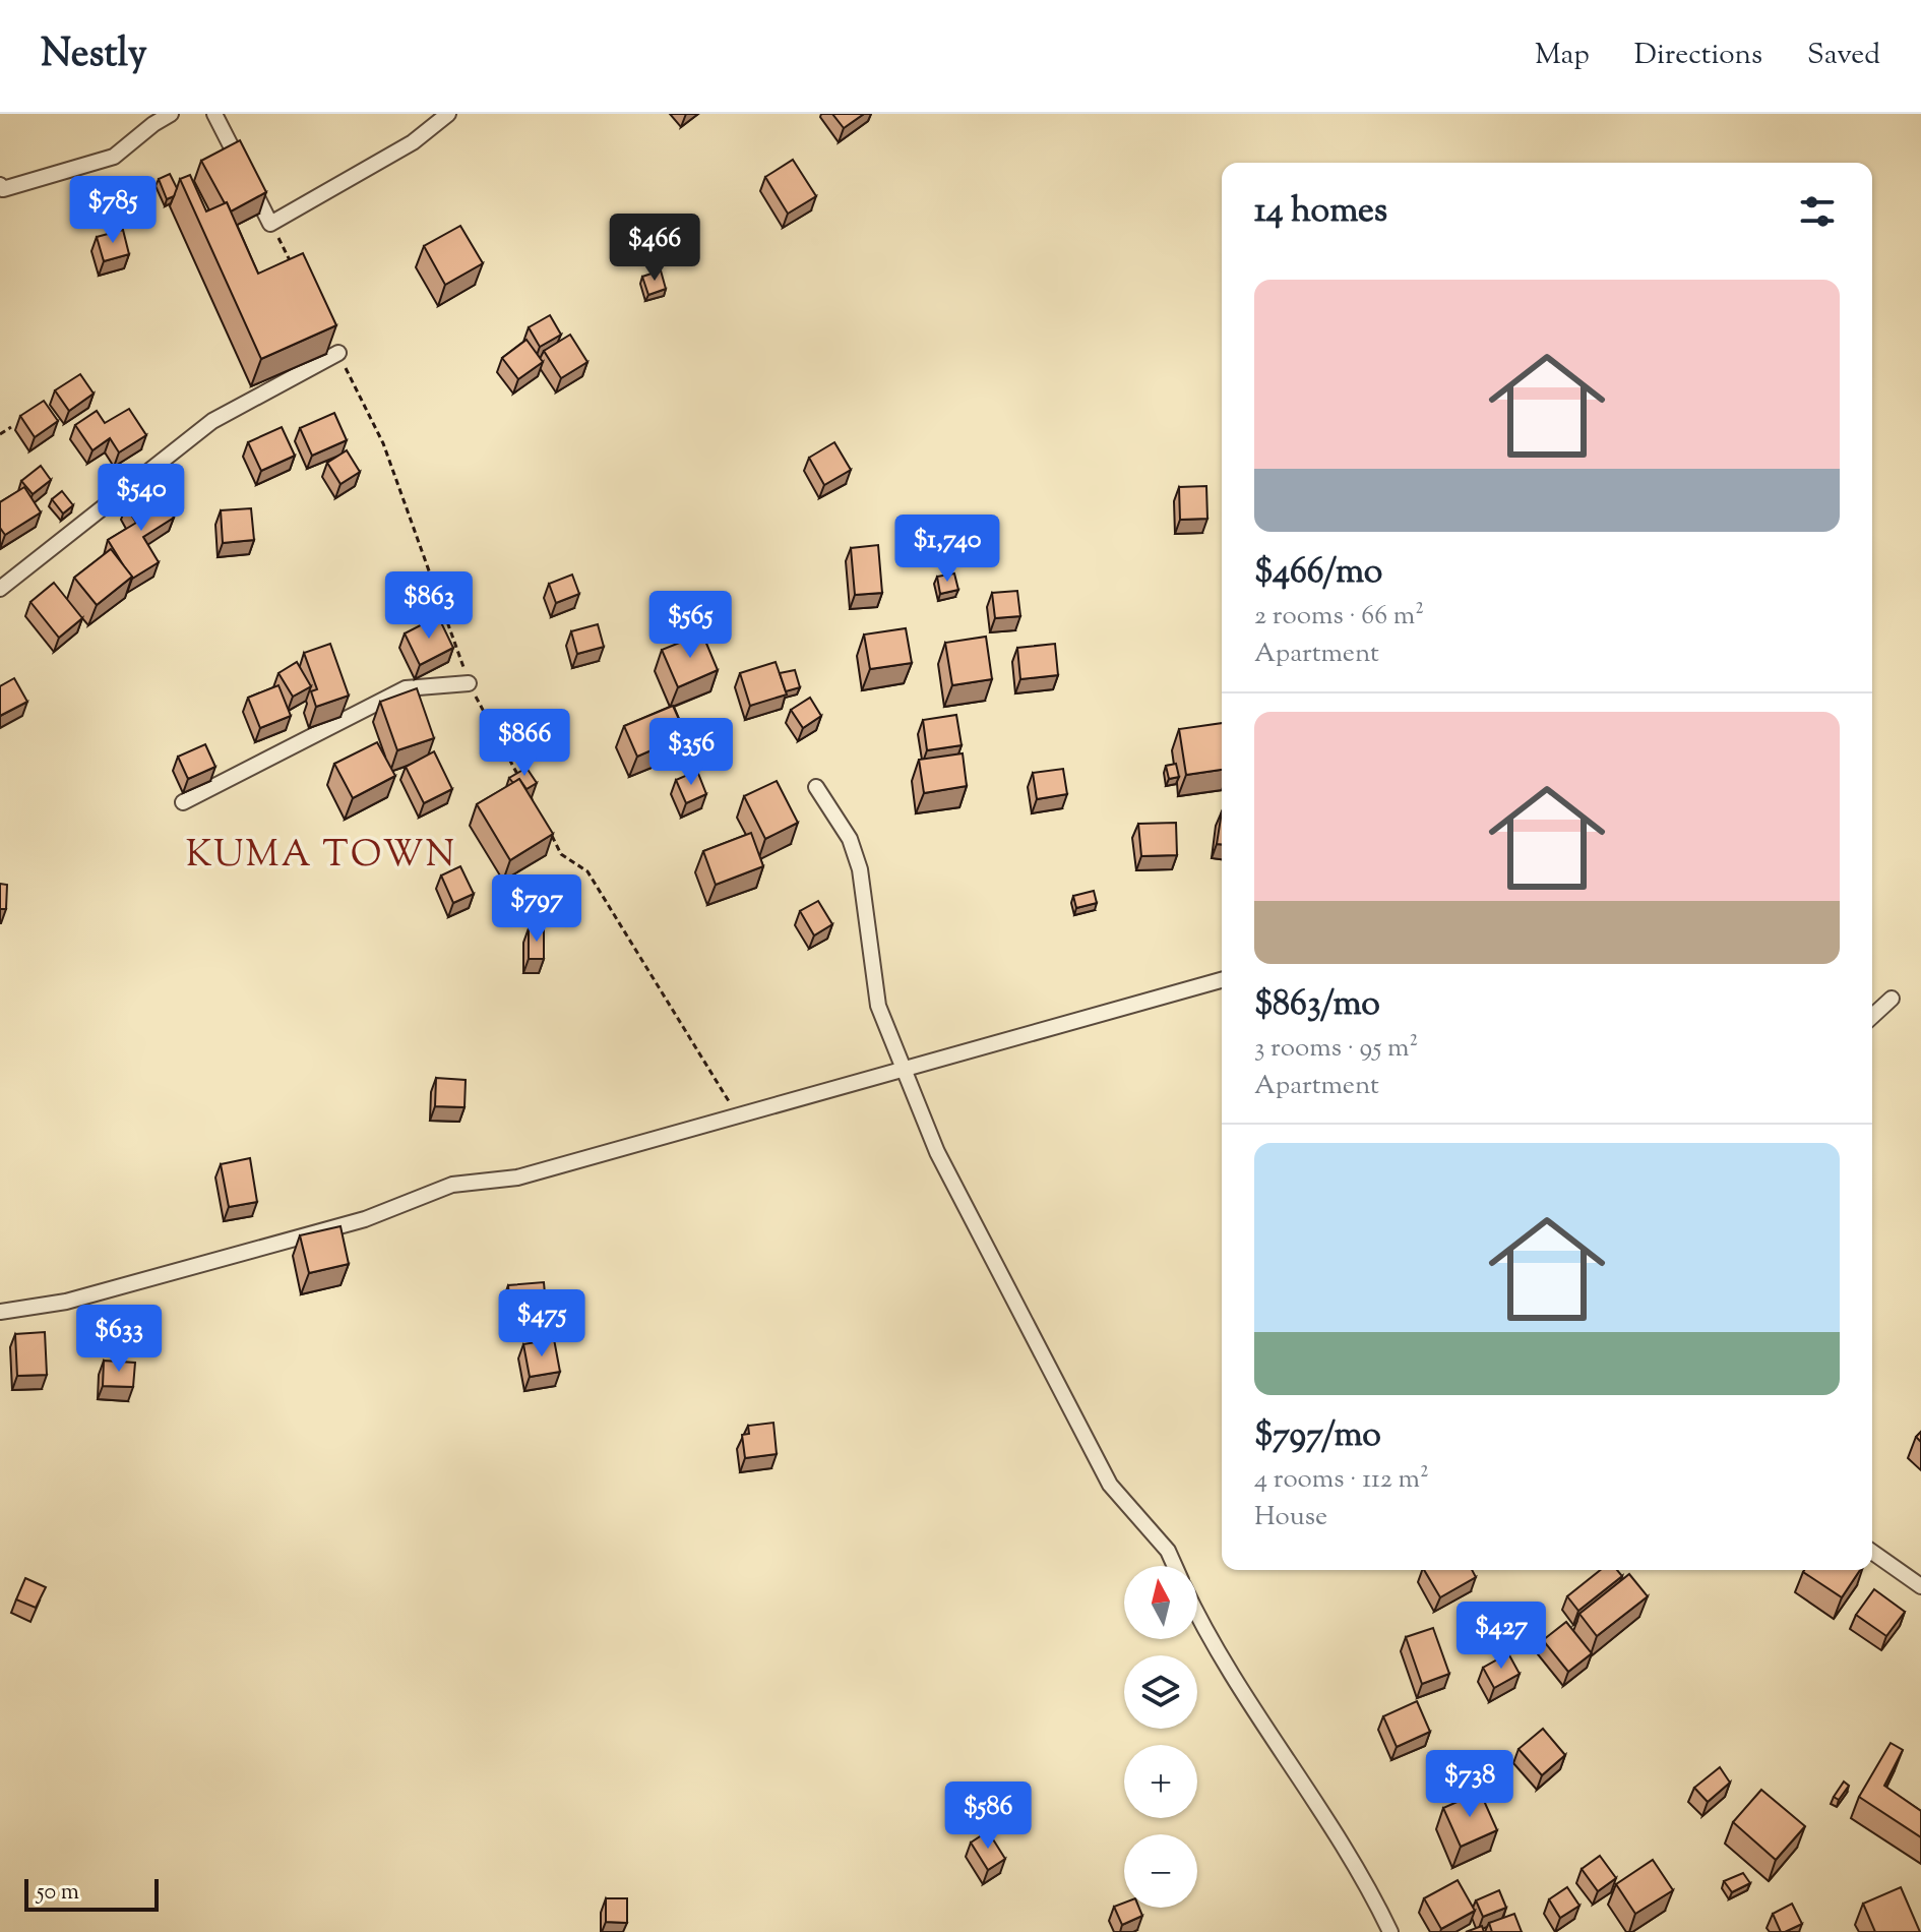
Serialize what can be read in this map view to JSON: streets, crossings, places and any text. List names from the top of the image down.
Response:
{
  "districts": ["KUMA TOWN"],
  "scale_bar": "50 m",
  "north": "top",
  "page": {
    "header": "Nestly",
    "nav": ["Map", "Directions", "Saved"],
    "heading": "14 homes",
    "price": [
      "$785",
      "$466",
      "$540",
      "$1,740",
      "$863",
      "$565",
      "$866",
      "$356",
      "$797",
      "$475",
      "$633",
      "$427",
      "$738",
      "$586"
    ],
    "list": [
      {
        "name": "$466/mo",
        "note": "2 rooms · 66 m² · Apartment"
      },
      {
        "name": "$863/mo",
        "note": "3 rooms · 95 m² · Apartment"
      },
      {
        "name": "$797/mo",
        "note": "4 rooms · 112 m² · House"
      }
    ],
    "map_buttons": ["+", "−"],
    "scale": "50 m"
  }
}
